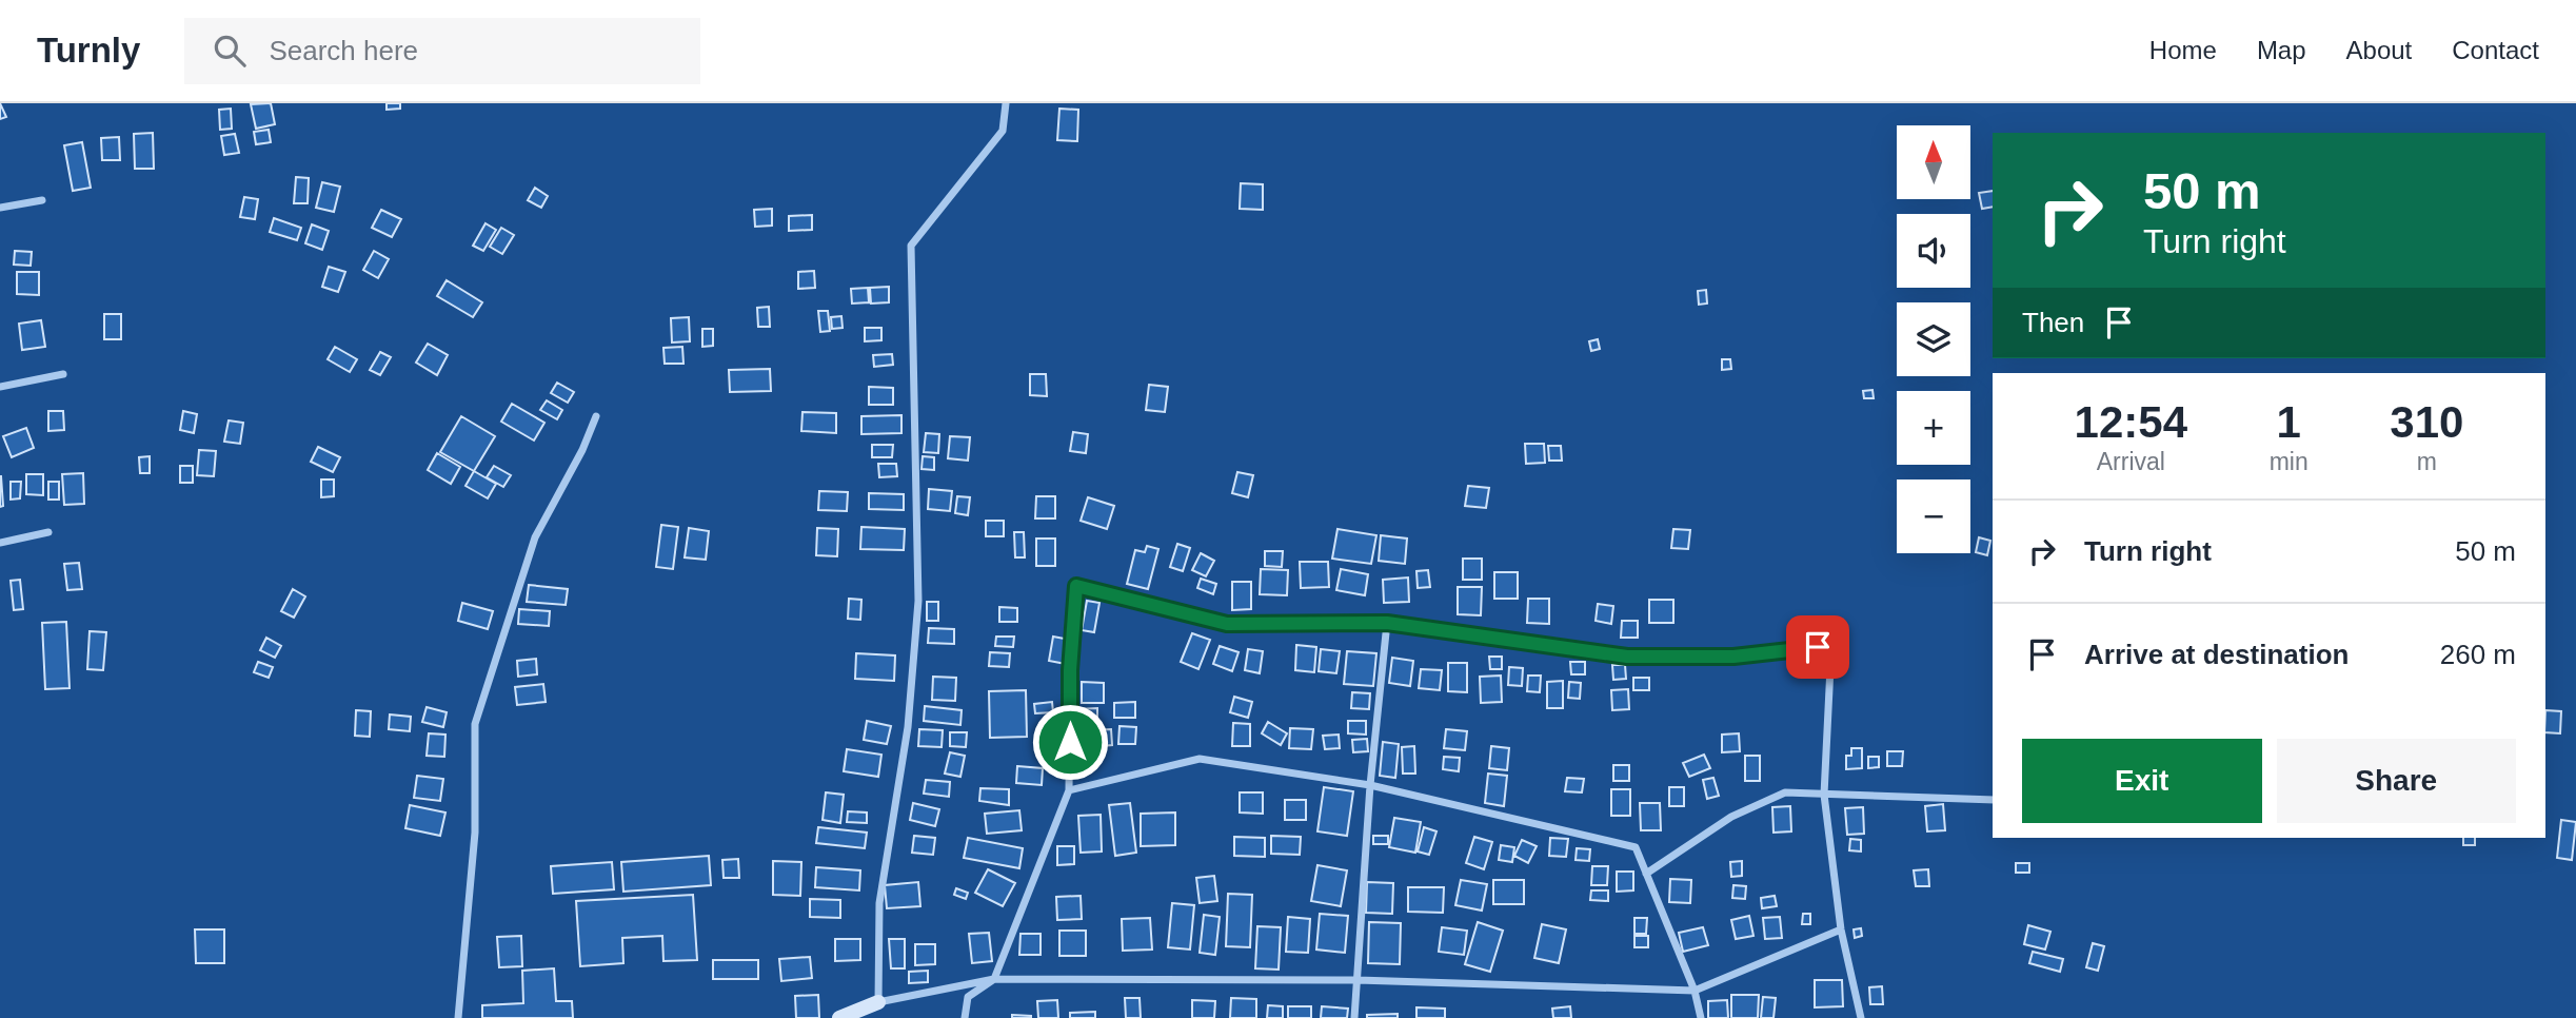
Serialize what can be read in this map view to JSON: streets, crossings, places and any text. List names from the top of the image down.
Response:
{
  "north": "top",
  "page": {
    "header": "Turnly",
    "search": "Search here",
    "nav": [
      "Home",
      "Map",
      "About",
      "Contact"
    ],
    "map_buttons": ["+", "−"],
    "turn": ["50 m", "Turn right"],
    "then": "Then",
    "eta": [
      "12:54",
      "Arrival",
      "1",
      "min",
      "310",
      "m"
    ],
    "list": [
      {
        "name": "Turn right",
        "value": "50 m"
      },
      {
        "name": "Arrive at destination",
        "value": "260 m"
      }
    ],
    "buttons": ["Exit", "Share"]
  }
}
